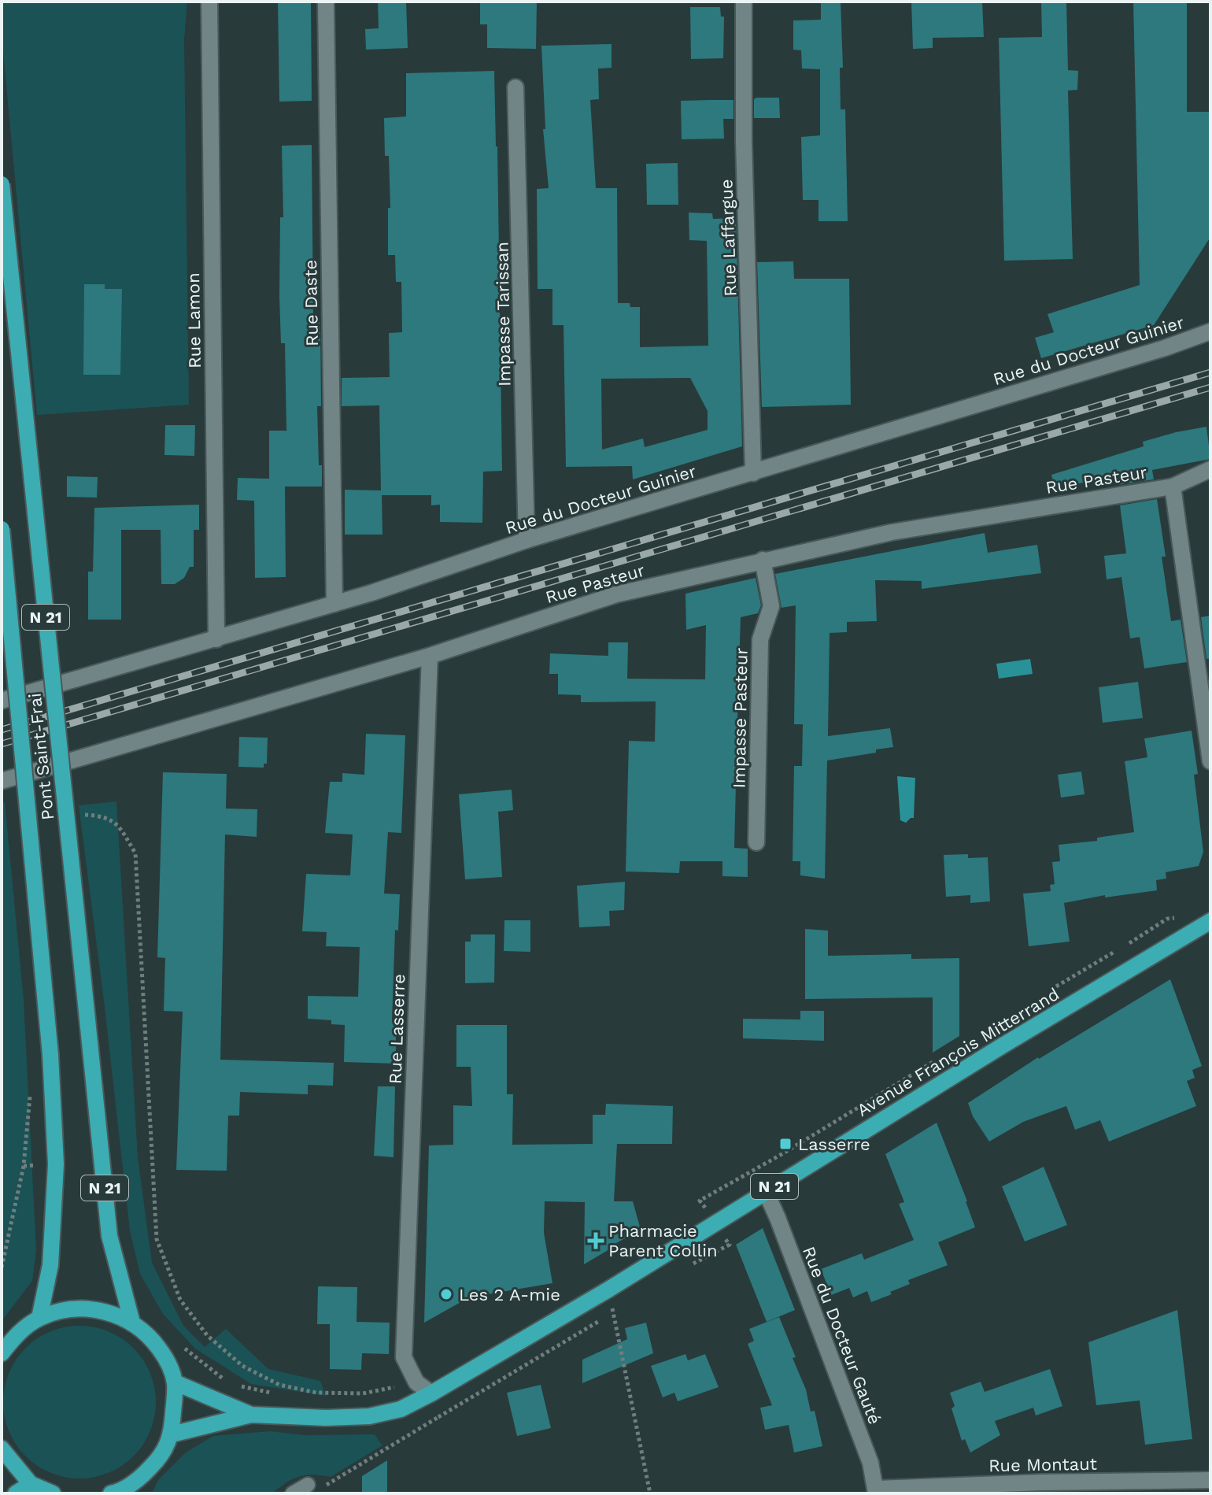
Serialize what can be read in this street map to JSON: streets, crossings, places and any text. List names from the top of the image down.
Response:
{
  "streets": {
    "main road": ["N 21", "Pont Saint-Frai", "Avenue François Mitterrand"],
    "street": [
      "Rue Laffargue",
      "Rue Daste",
      "Impasse Tarissan",
      "Rue Lamon",
      "Rue du Docteur Guinier",
      "Rue Pasteur",
      "Impasse Pasteur",
      "Rue Lasserre",
      "Rue du Docteur Gauté",
      "Rue Montaut"
    ]
  },
  "crossings": [
    ["Rue Laffargue", "Rue du Docteur Guinier"],
    ["Rue Daste", "Rue du Docteur Guinier"],
    ["Impasse Tarissan", "Rue du Docteur Guinier"],
    ["Rue Lamon", "Rue du Docteur Guinier"],
    ["Rue Pasteur", "Impasse Pasteur"],
    ["Rue Pasteur", "Rue Lasserre"],
    ["N 21", "Avenue François Mitterrand"],
    ["Rue Lasserre", "Avenue François Mitterrand"],
    ["Avenue François Mitterrand", "Rue du Docteur Gauté"],
    ["Rue du Docteur Gauté", "Rue Montaut"]
  ],
  "places": {
    "transit": ["Lasserre"],
    "health": ["Pharmacie Parent Collin"],
    "other": ["Les 2 A-mie"]
  }
}
